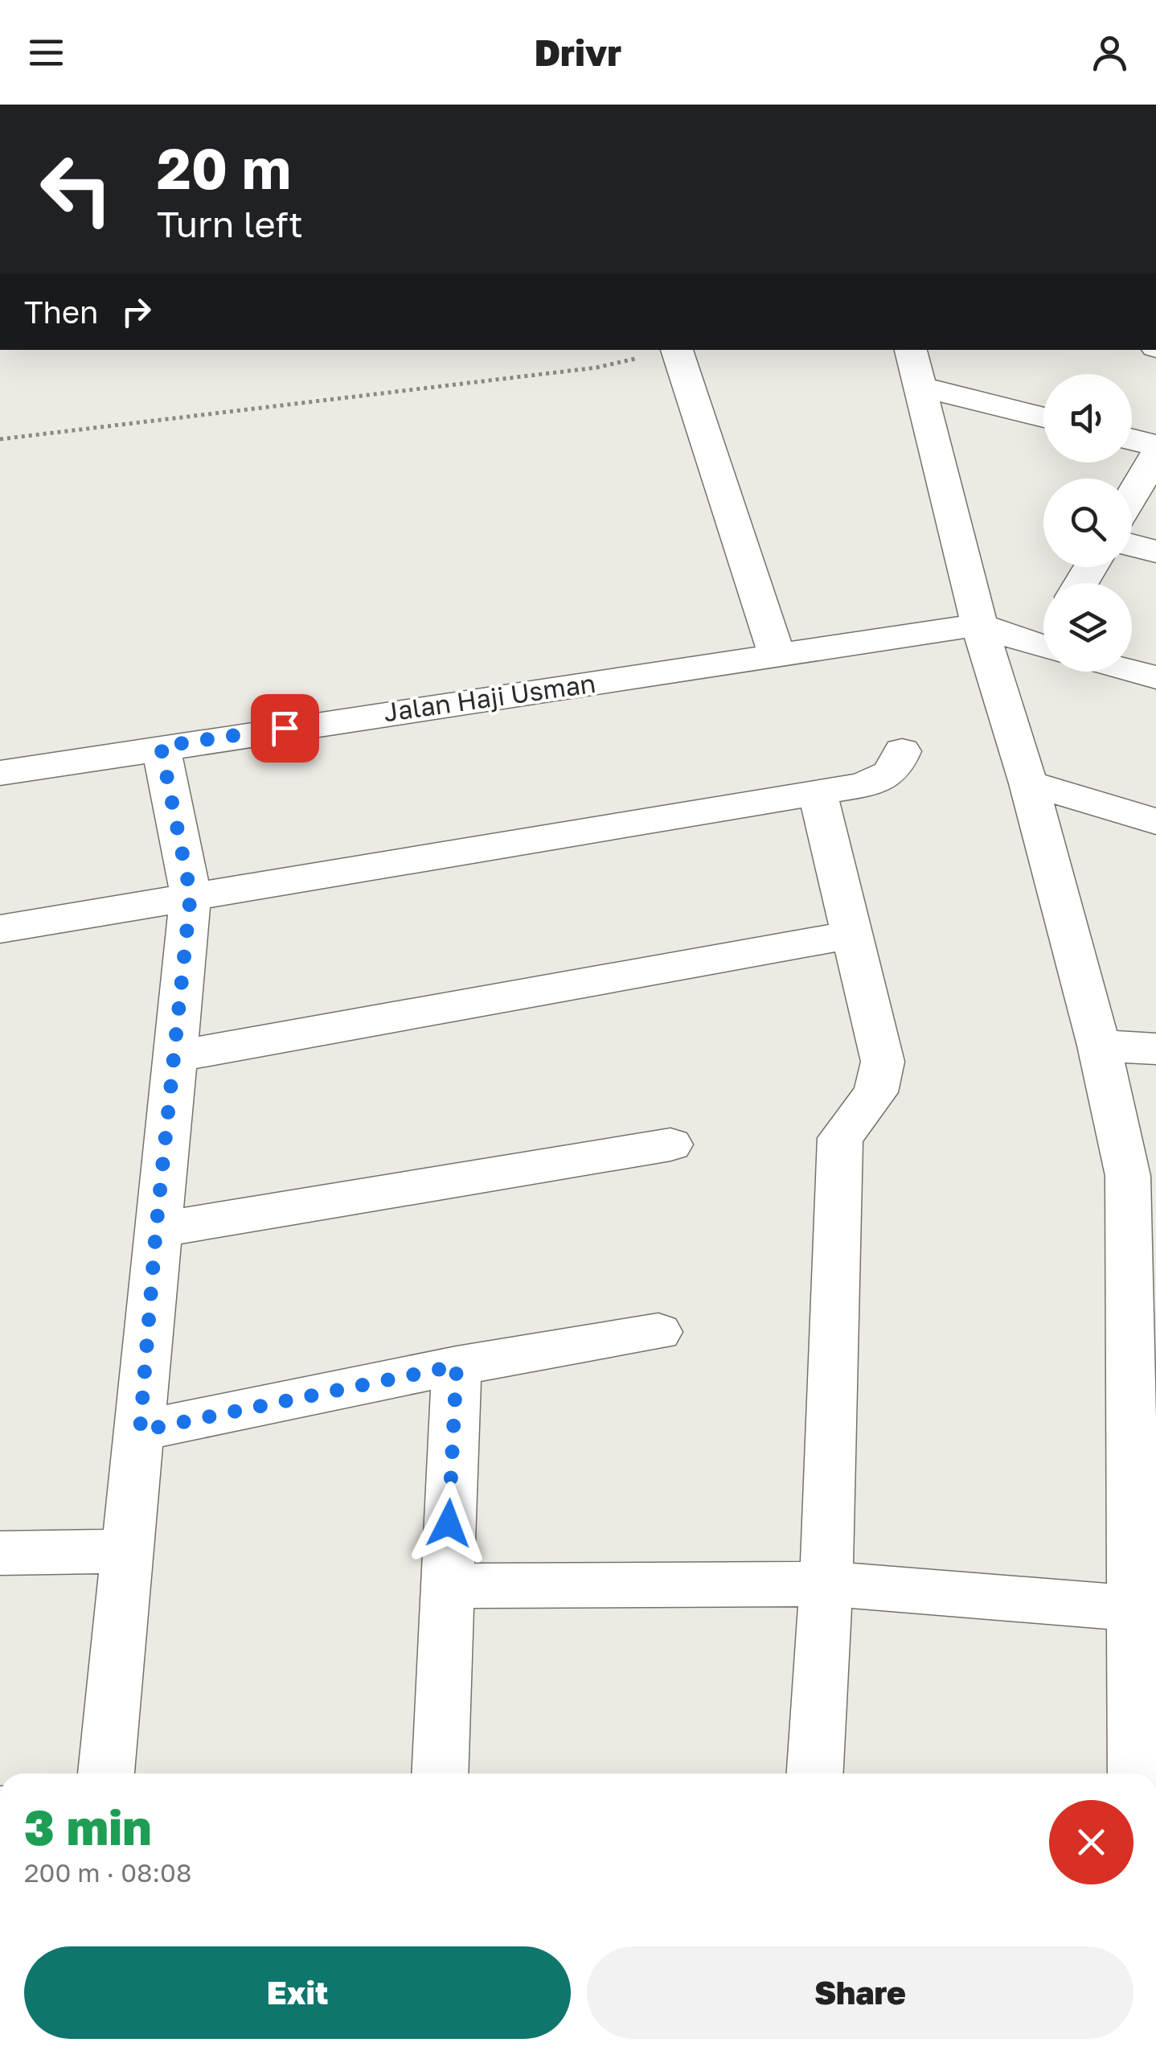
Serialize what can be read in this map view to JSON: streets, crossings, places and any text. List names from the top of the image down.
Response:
{
  "streets": {
    "street": ["Jalan Haji Usman"]
  },
  "page": {
    "header": "Drivr",
    "turn": ["20 m", "Turn left"],
    "then": "Then",
    "heading": ["3 min", "200 m · 08:08"],
    "buttons": ["Exit", "Share"]
  }
}
